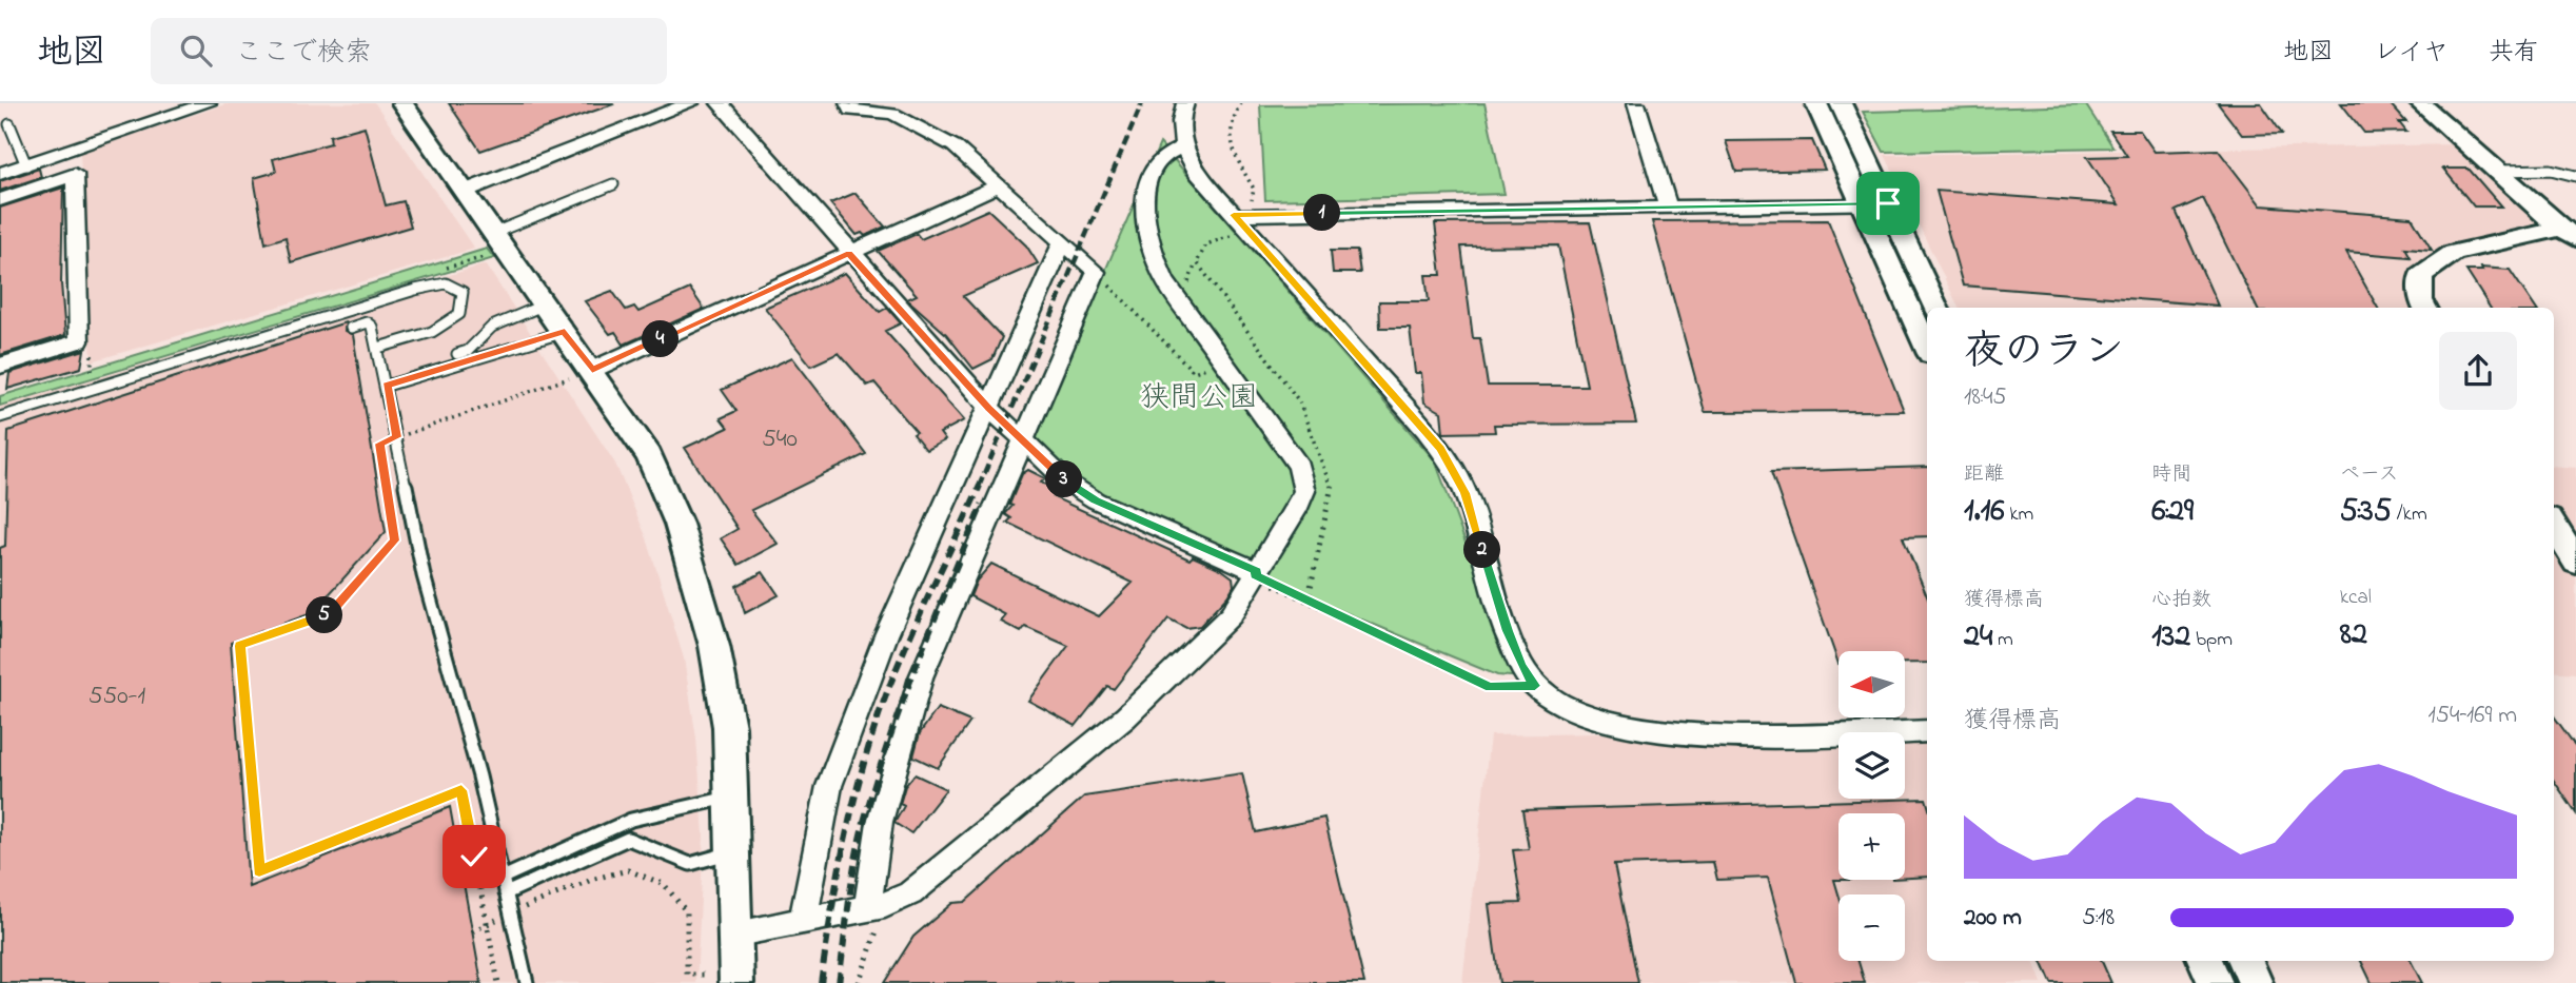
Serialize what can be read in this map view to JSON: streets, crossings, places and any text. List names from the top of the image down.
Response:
{
  "parks": ["狭間公園"],
  "house_numbers": ["540", "550-1"],
  "north": "left",
  "page": {
    "header": "地図",
    "search": "ここで検索",
    "nav": ["地図", "レイヤ", "共有"],
    "pins": [
      "1",
      "4",
      "3",
      "2",
      "5"
    ],
    "heading": ["夜のラン", "18:45"],
    "stats": [
      ["距離", "1.16 km"],
      ["時間", "6:29"],
      ["ペース", "5:35 /km"],
      ["獲得標高", "24 m"],
      ["心拍数", "132 bpm"],
      ["kcal", "82"]
    ],
    "map_buttons": ["+", "−"],
    "chart": ["獲得標高", "154–169 m"],
    "list": [
      {
        "name": "200 m",
        "note": "5:18"
      }
    ]
  }
}
